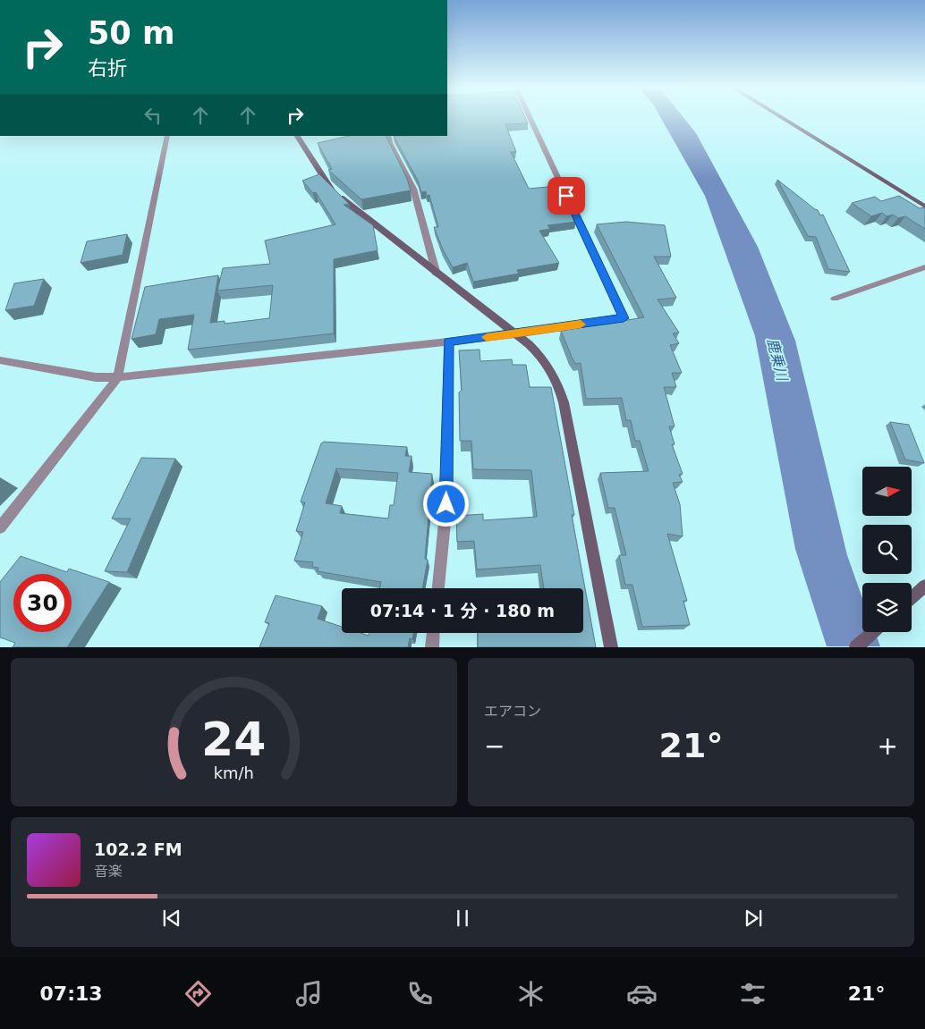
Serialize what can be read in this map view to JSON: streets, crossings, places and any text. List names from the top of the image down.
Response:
{
  "water": ["鹿乗川"],
  "north": "right",
  "page": {
    "turn": ["50 m", "右折"],
    "limit": "30",
    "trip": "07:14 · 1 分 · 180 m",
    "tile": "エアコン",
    "heat": ["−", "21°", "+"],
    "song": ["102.2 FM", "音楽"],
    "tabs": ["07:13", "21°"],
    "gauge": ["24", "km/h"]
  }
}
